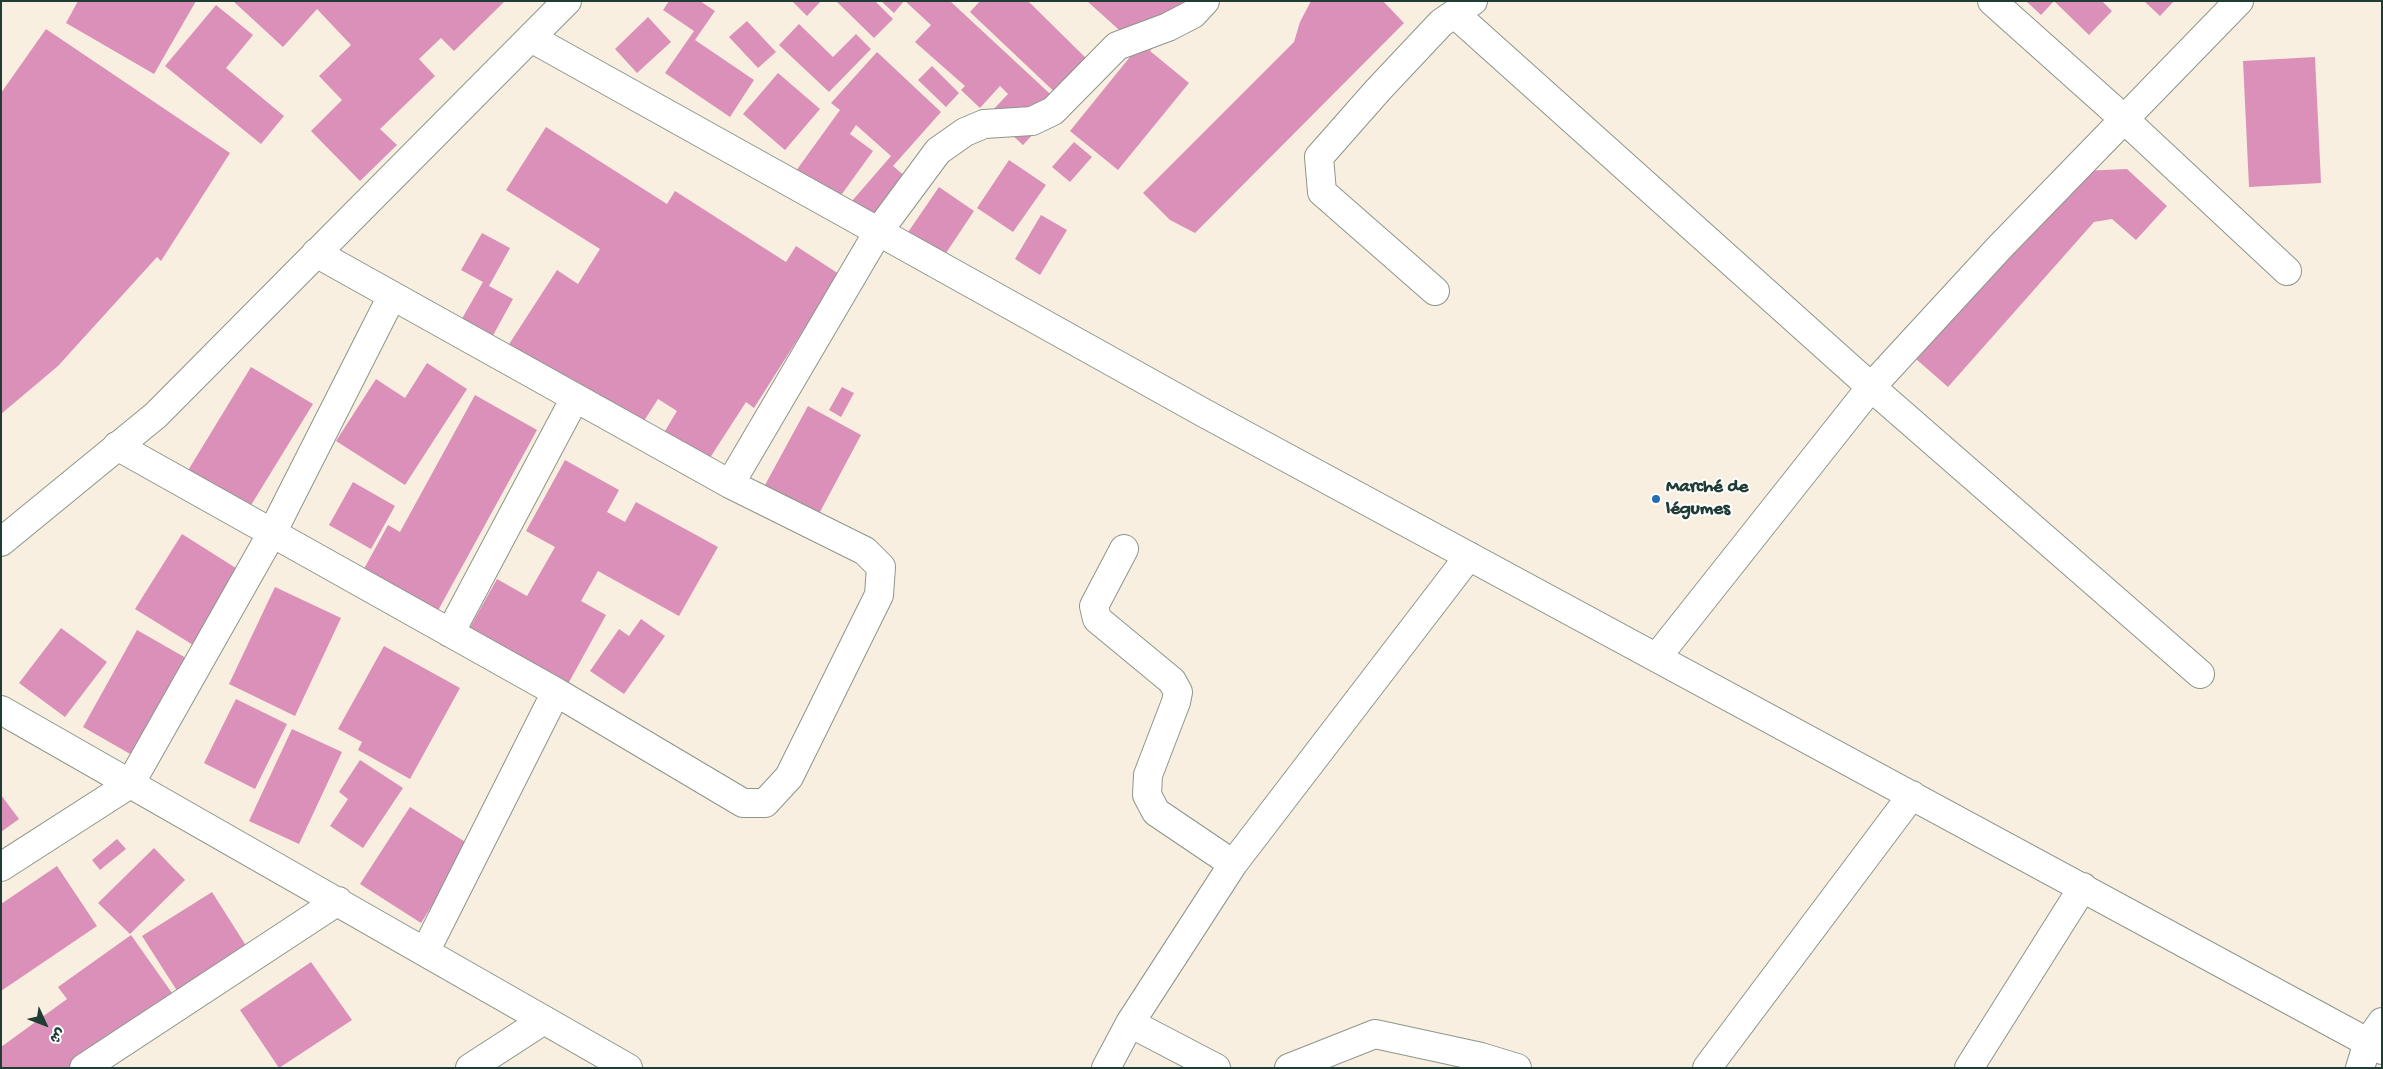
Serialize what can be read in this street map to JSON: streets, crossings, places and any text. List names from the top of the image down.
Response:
{
  "places": ["Marché de légumes"],
  "north": "bottom right"
}
